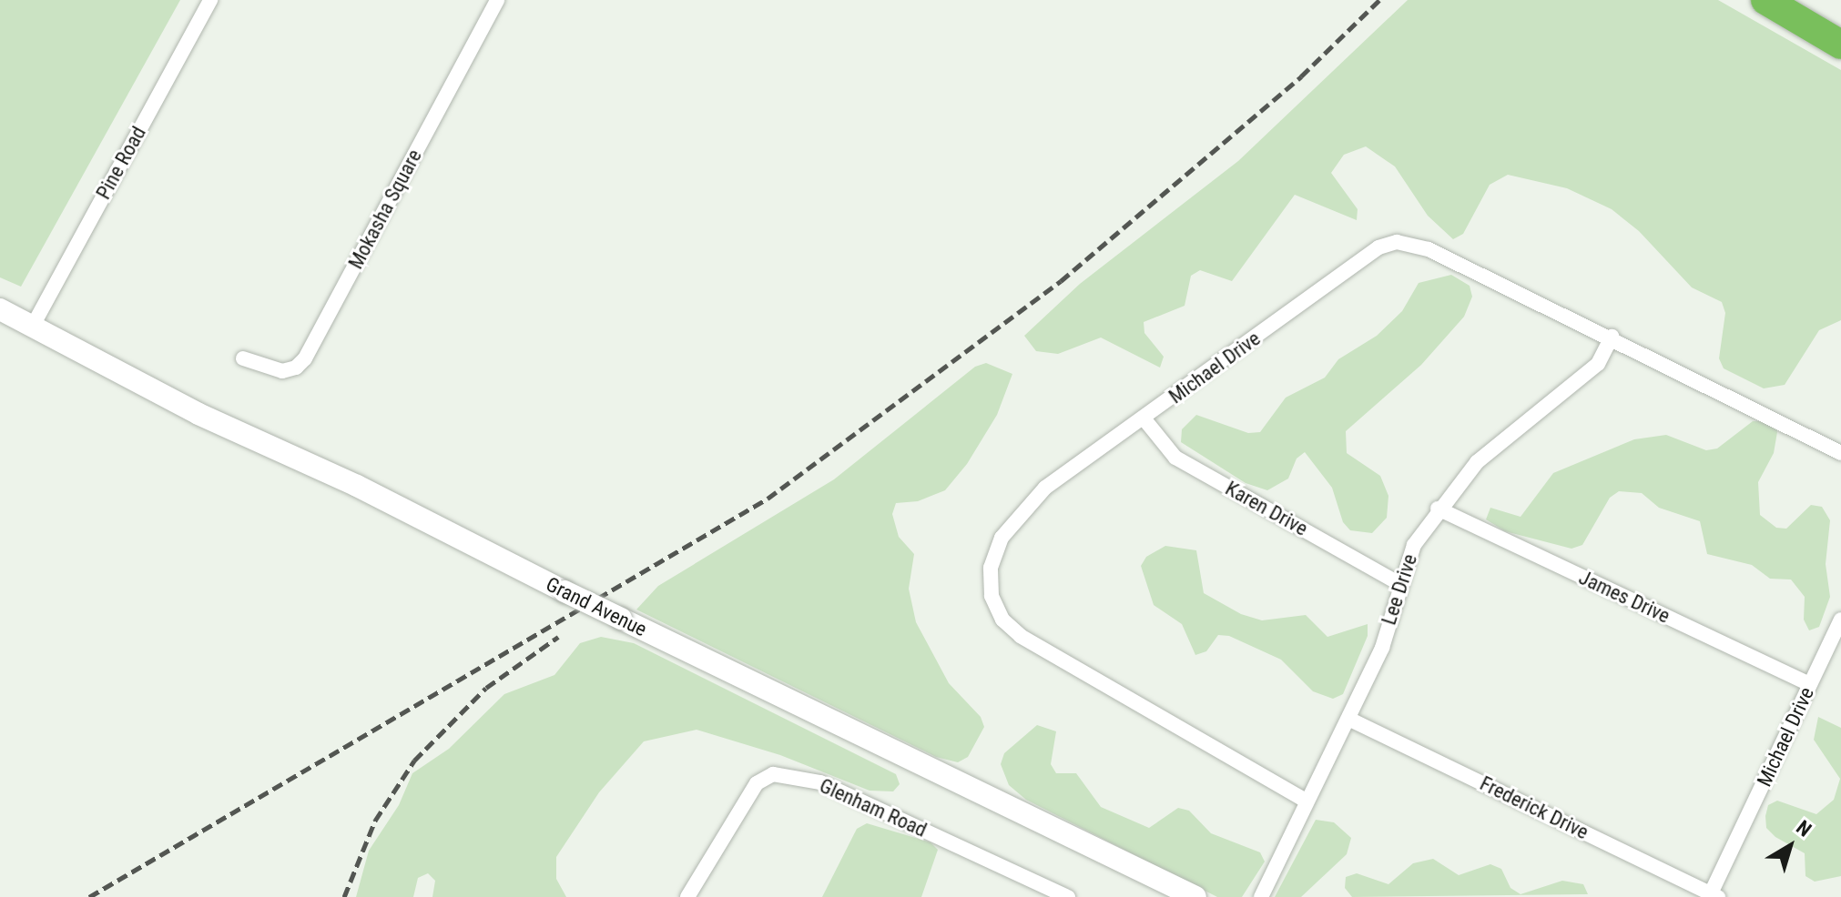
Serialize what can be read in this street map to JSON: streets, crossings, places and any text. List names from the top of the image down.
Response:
{
  "streets": {
    "street": [
      "Pine Road",
      "Mokasha Square",
      "Michael Drive",
      "Karen Drive",
      "Lee Drive",
      "James Drive",
      "Grand Avenue",
      "Glenham Road",
      "Frederick Drive"
    ]
  },
  "crossings": [
    ["Pine Road", "Grand Avenue"],
    ["Michael Drive", "Karen Drive"],
    ["Michael Drive", "Lee Drive"],
    ["Michael Drive", "James Drive"],
    ["Michael Drive", "Frederick Drive"],
    ["Karen Drive", "Lee Drive"],
    ["Lee Drive", "James Drive"],
    ["Lee Drive", "Frederick Drive"]
  ],
  "north": "top right"
}
